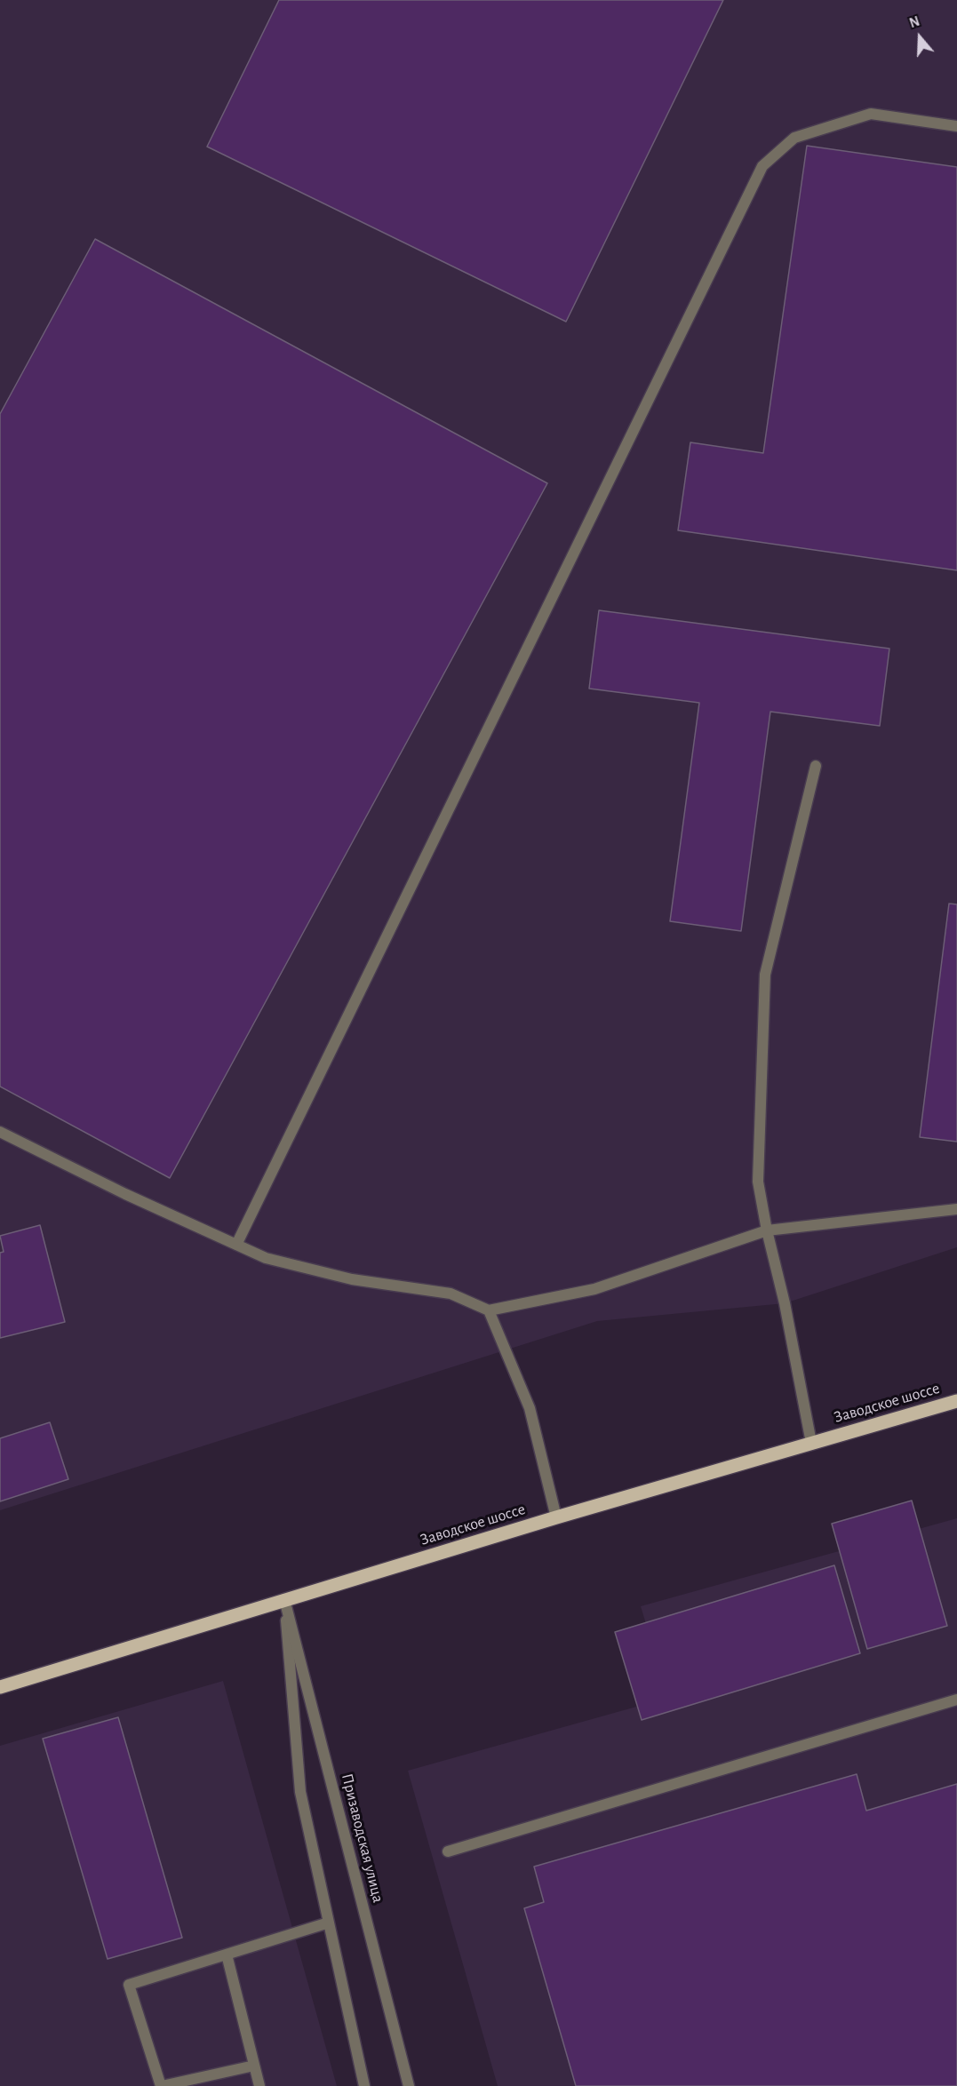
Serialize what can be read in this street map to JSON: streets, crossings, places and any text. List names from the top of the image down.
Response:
{
  "streets": {
    "main road": ["Заводское шоссе"],
    "street": ["Призаводская улица"]
  },
  "crossings": [
    ["Заводское шоссе", "Призаводская улица"]
  ],
  "north": "top"
}
